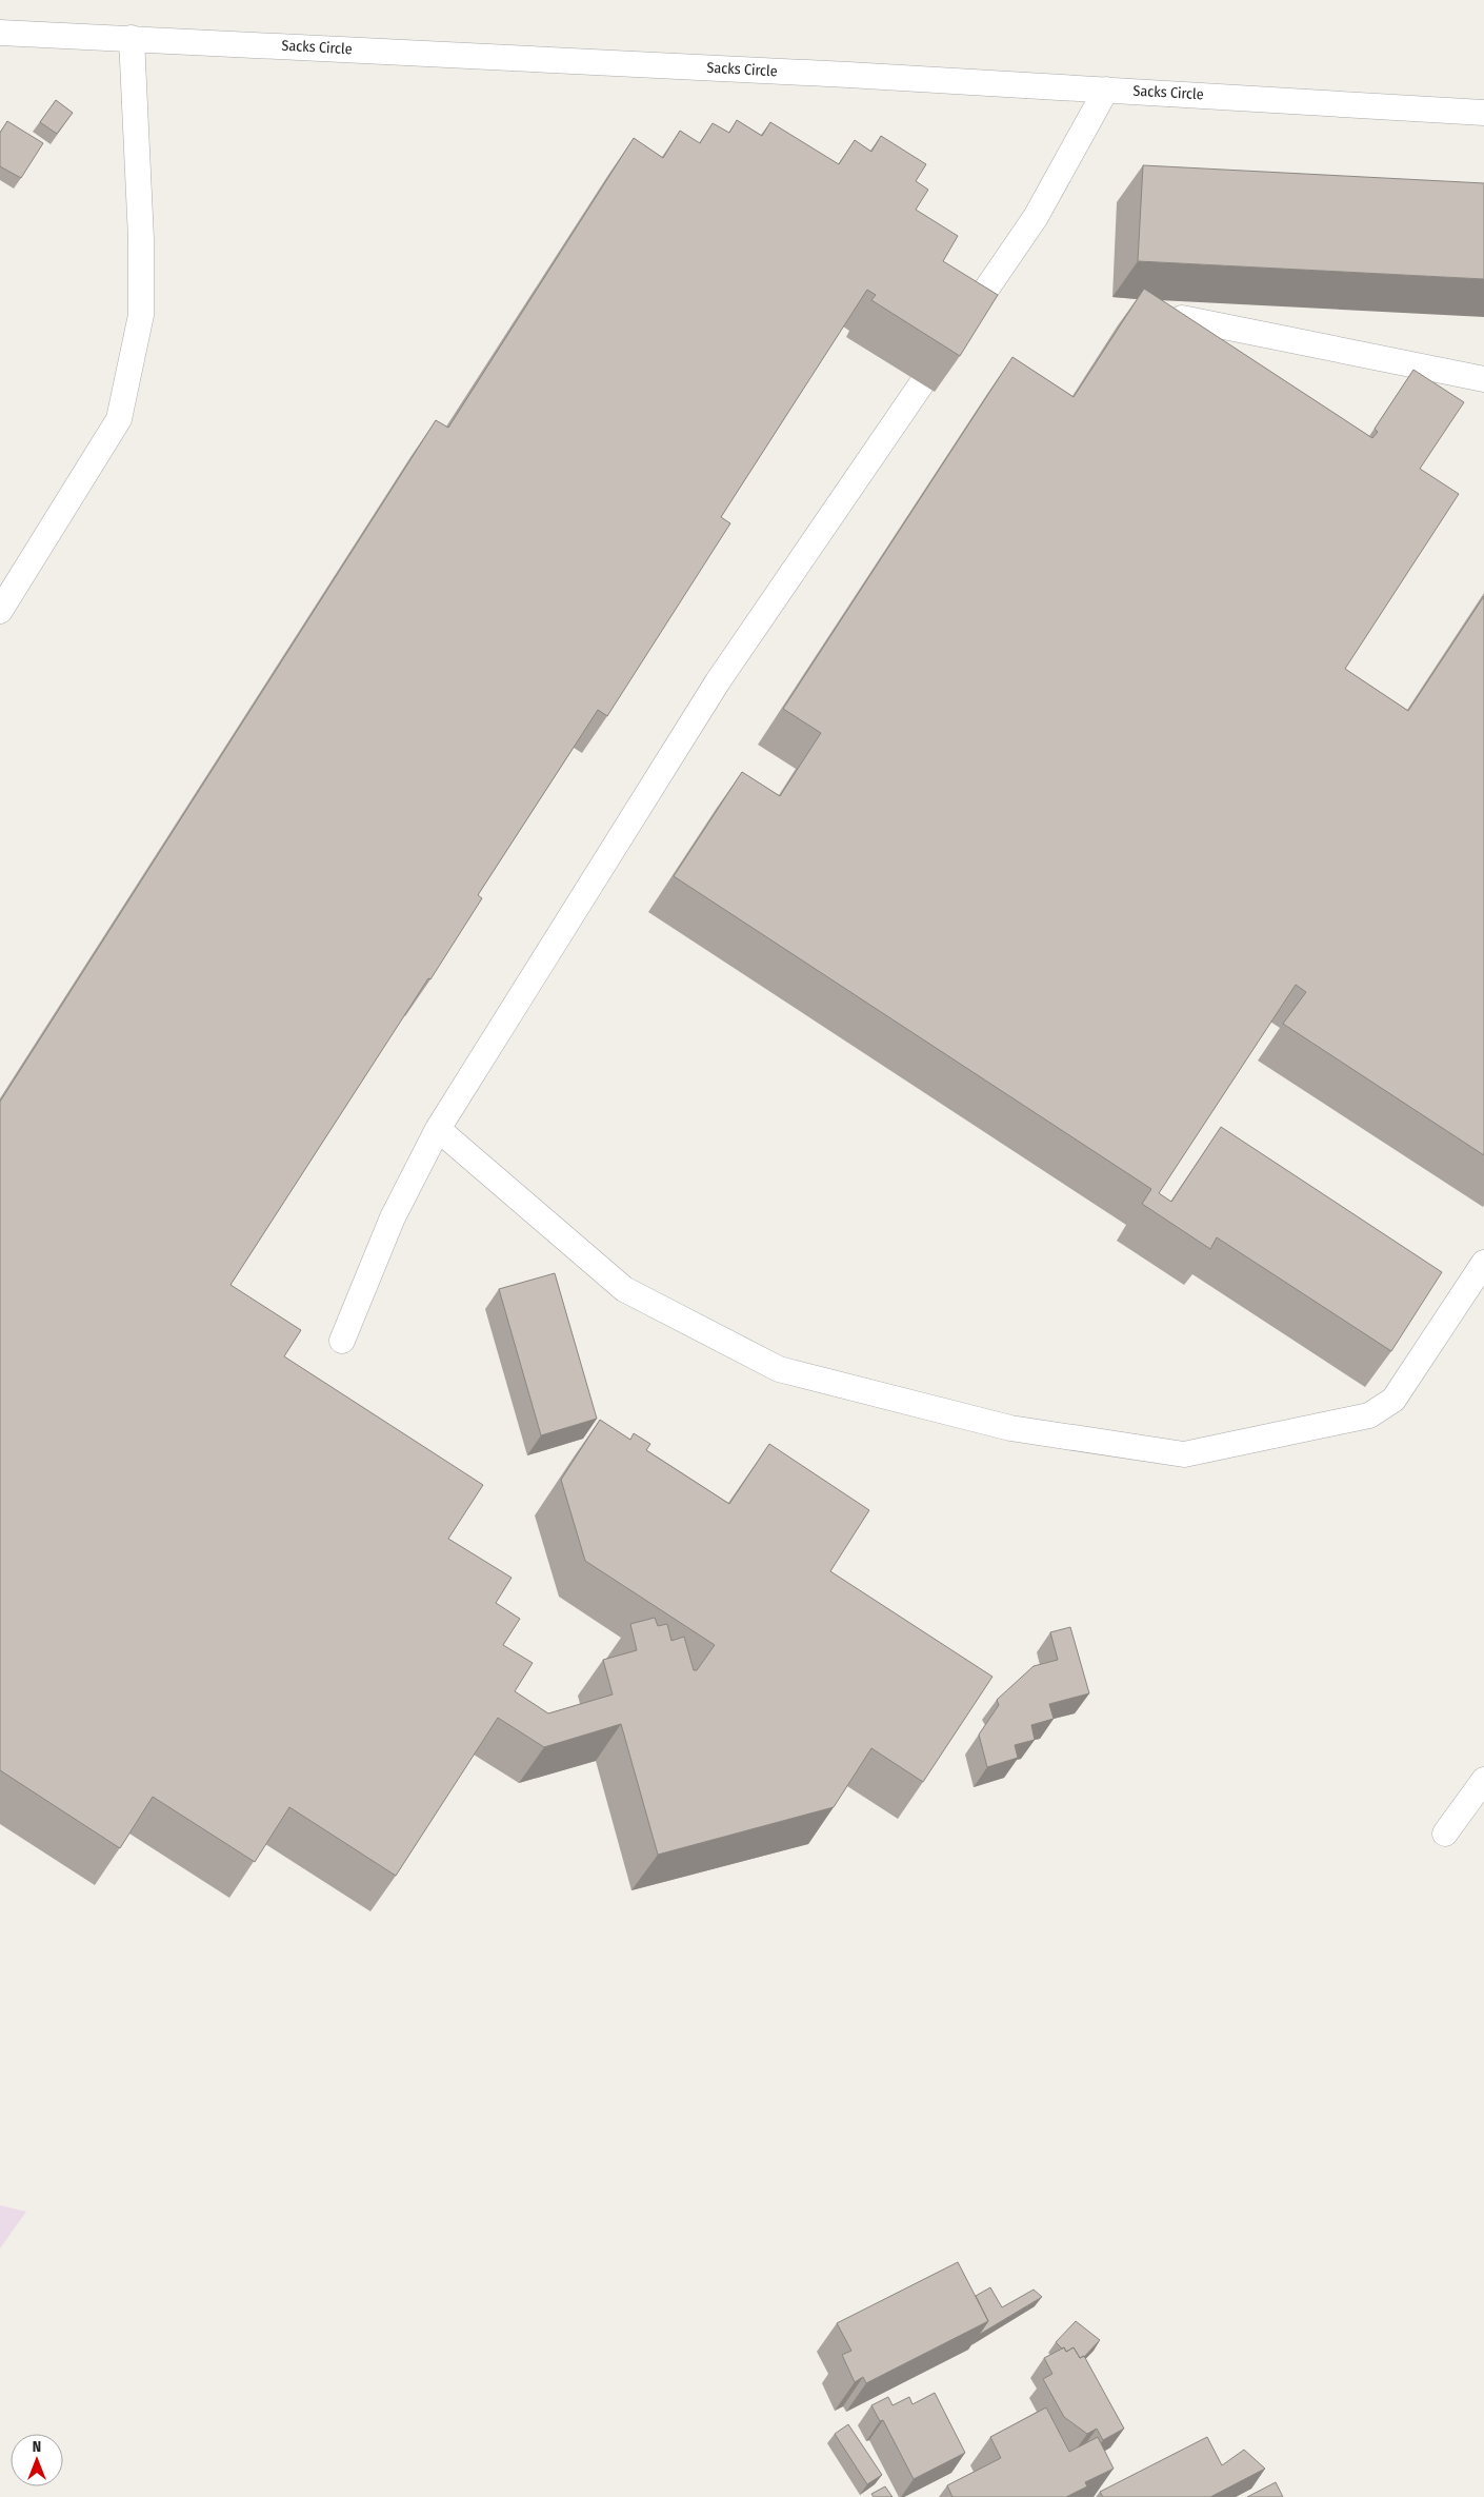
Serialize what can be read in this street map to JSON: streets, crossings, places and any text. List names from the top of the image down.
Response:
{
  "streets": {
    "lane": ["Sacks Circle"]
  },
  "north": "top"
}
